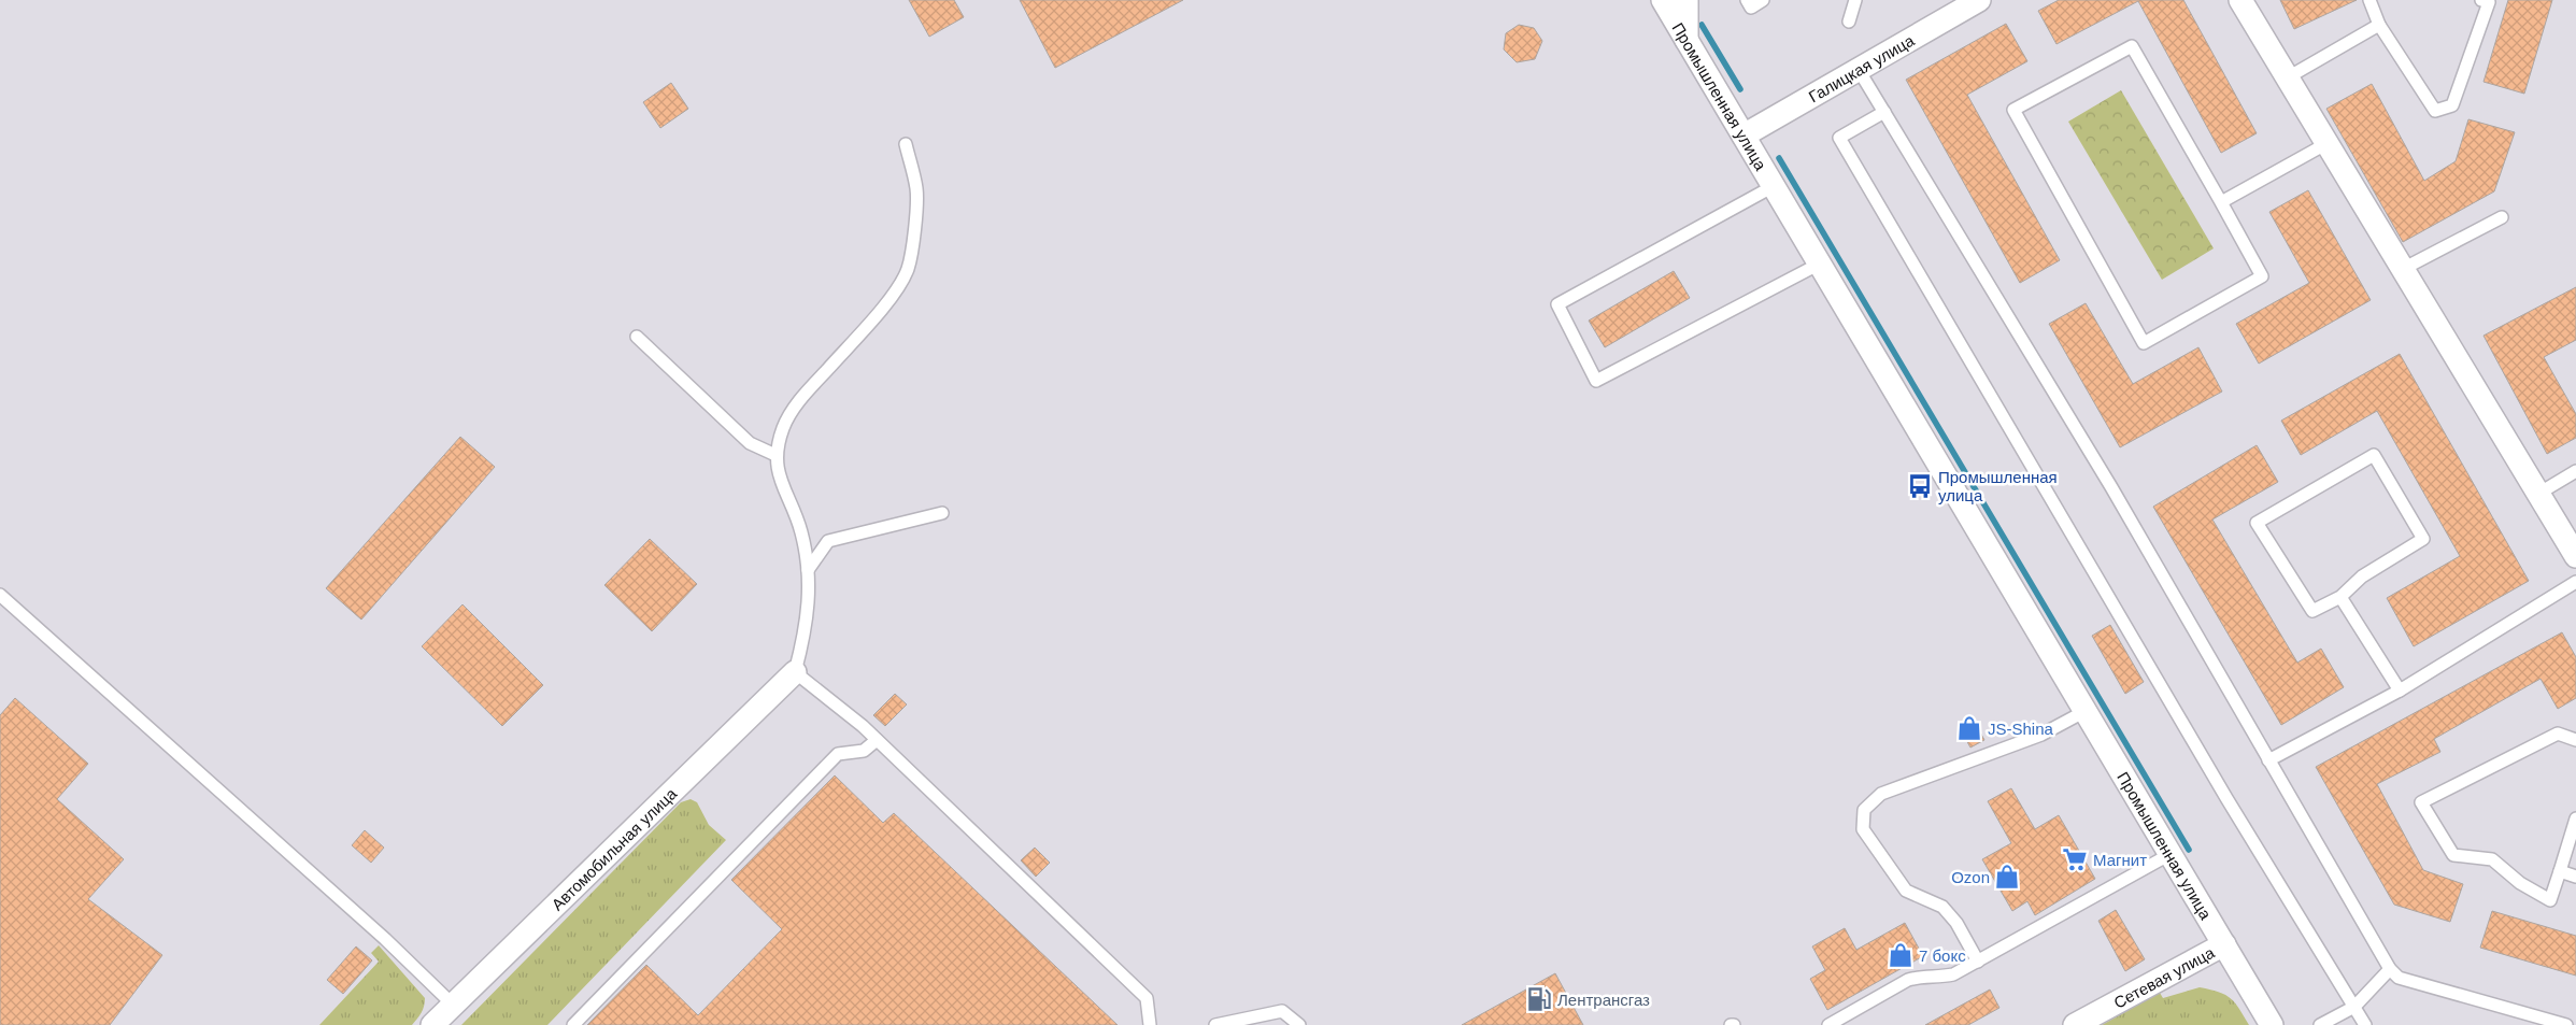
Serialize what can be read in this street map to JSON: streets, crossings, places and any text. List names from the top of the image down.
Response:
{
  "streets": {
    "street": [
      "Галицкая улица",
      "Промышленная улица",
      "Автомобильная улица",
      "Сетевая улица"
    ]
  },
  "crossings": [
    ["Галицкая улица", "Промышленная улица"],
    ["Промышленная улица", "Сетевая улица"]
  ],
  "places": {
    "bus stop": ["Промышленная улица"],
    "shop": ["JS-Shina", "Ozon", "7 бокс"],
    "supermarket": ["Магнит"],
    "fuel station": ["Лентрансгаз"]
  }
}
